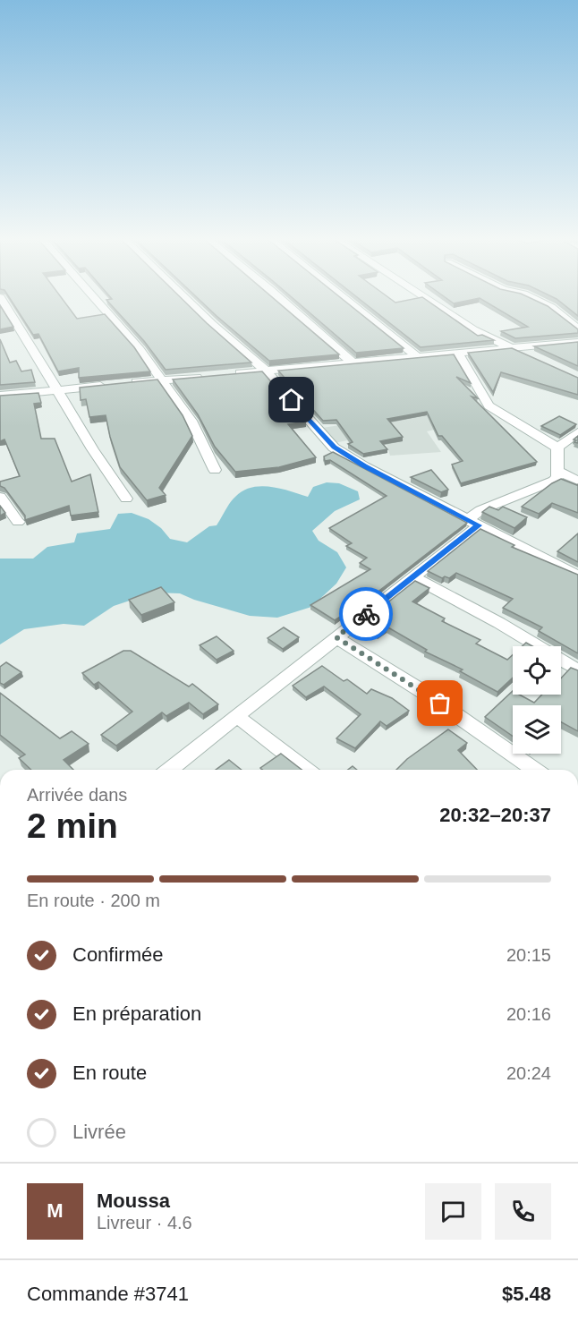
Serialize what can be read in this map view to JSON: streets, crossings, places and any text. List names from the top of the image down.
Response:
{
  "page": {
    "heading": ["2 min", "Arrivée dans", "20:32–20:37"],
    "panel": [
      "Moussa",
      "Livreur · 4.6",
      "Commande #3741",
      "$5.48"
    ],
    "bar": "En route · 200 m",
    "list": [
      ["Confirmée", "20:15"],
      ["En préparation", "20:16"],
      ["En route", "20:24"],
      "Livrée"
    ],
    "round": "M"
  }
}
